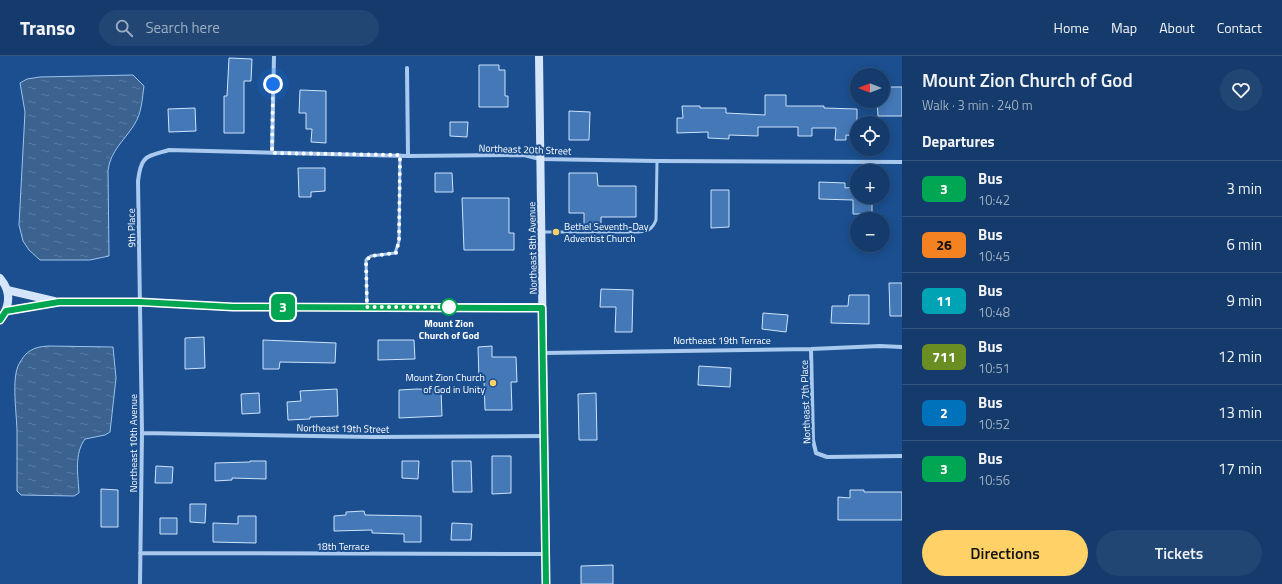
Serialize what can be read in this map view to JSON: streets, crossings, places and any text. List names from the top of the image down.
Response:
{
  "streets": {
    "street": [
      "Northeast 20th Street",
      "9th Place",
      "Northeast 8th Avenue",
      "Northeast 19th Terrace",
      "Northeast 7th Place",
      "Northeast 19th Street",
      "Northeast 10th Avenue",
      "18th Terrace"
    ]
  },
  "crossings": [
    ["Northeast 20th Street", "9th Place"],
    ["Northeast 20th Street", "Northeast 8th Avenue"],
    ["9th Place", "Northeast 10th Avenue"],
    ["Northeast 8th Avenue", "Northeast 19th Terrace"],
    ["Northeast 8th Avenue", "Northeast 19th Street"],
    ["Northeast 8th Avenue", "18th Terrace"],
    ["Northeast 19th Terrace", "Northeast 7th Place"],
    ["Northeast 19th Street", "Northeast 10th Avenue"],
    ["Northeast 10th Avenue", "18th Terrace"]
  ],
  "places": ["Bethel Seventh-Day Adventist Church", "Mount Zion Church of God", "Mount Zion Church of God in Unity"],
  "lines": ["bus line 3"],
  "north": "left",
  "page": {
    "header": "Transo",
    "search": "Search here",
    "nav": [
      "Home",
      "Map",
      "About",
      "Contact"
    ],
    "on_map": "3",
    "heading": [
      ["Mount Zion Church of God", "Walk · 3 min · 240 m"],
      "Departures"
    ],
    "map_buttons": ["+", "−"],
    "list": [
      {
        "mark": "3",
        "name": "Bus",
        "note": "10:42",
        "value": "3 min"
      },
      {
        "mark": "26",
        "name": "Bus",
        "note": "10:45",
        "value": "6 min"
      },
      {
        "mark": "11",
        "name": "Bus",
        "note": "10:48",
        "value": "9 min"
      },
      {
        "mark": "711",
        "name": "Bus",
        "note": "10:51",
        "value": "12 min"
      },
      {
        "mark": "2",
        "name": "Bus",
        "note": "10:52",
        "value": "13 min"
      },
      {
        "mark": "3",
        "name": "Bus",
        "note": "10:56",
        "value": "17 min"
      }
    ],
    "buttons": ["Directions", "Tickets"]
  }
}
